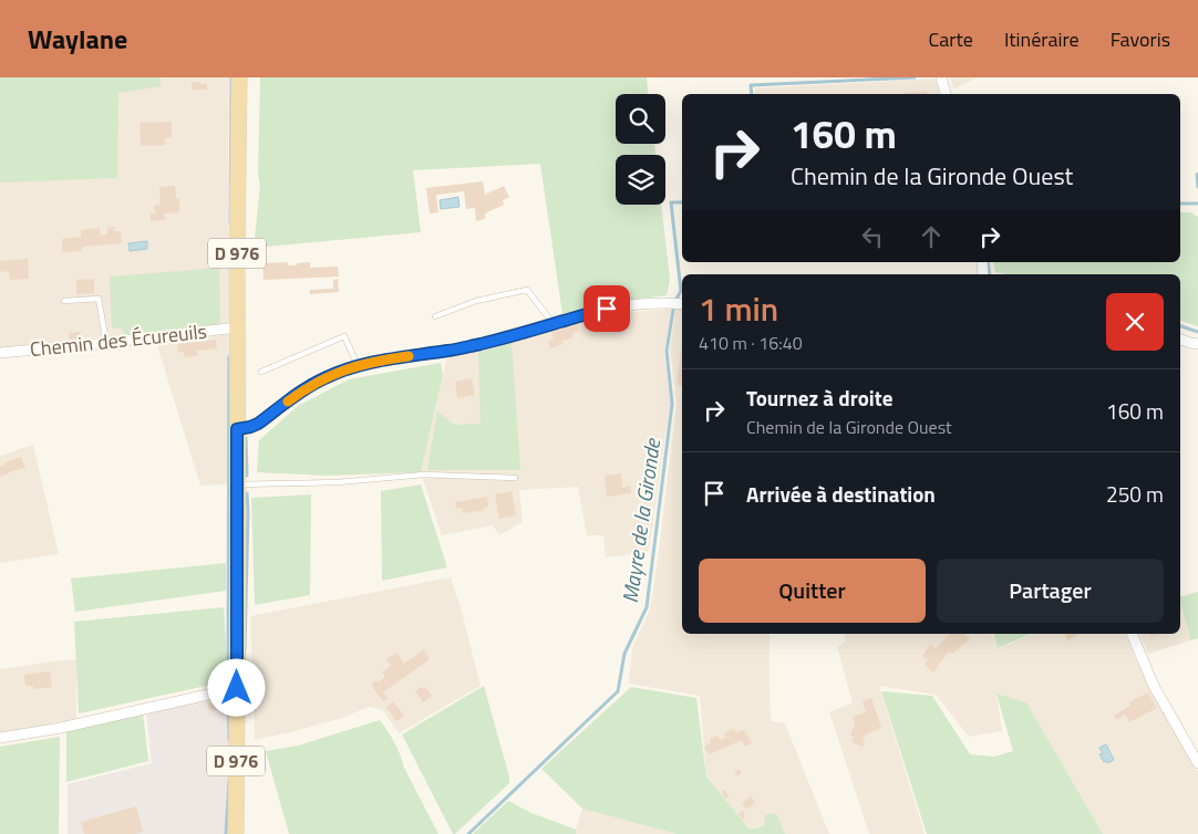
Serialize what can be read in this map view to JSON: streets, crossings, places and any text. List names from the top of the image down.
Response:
{
  "streets": {
    "main road": ["D 976"],
    "street": ["Chemin des Écureuils"]
  },
  "crossings": [
    ["D 976", "Chemin des Écureuils"]
  ],
  "water": ["Mayre de la Gironde"],
  "page": {
    "header": "Waylane",
    "nav": ["Carte", "Itinéraire", "Favoris"],
    "turn": ["160 m", "Chemin de la Gironde Ouest"],
    "heading": ["1 min", "410 m · 16:40"],
    "list": [
      {
        "name": "Tournez à droite",
        "note": "Chemin de la Gironde Ouest",
        "value": "160 m"
      },
      {
        "name": "Arrivée à destination",
        "value": "250 m"
      }
    ],
    "buttons": ["Quitter", "Partager"]
  }
}
